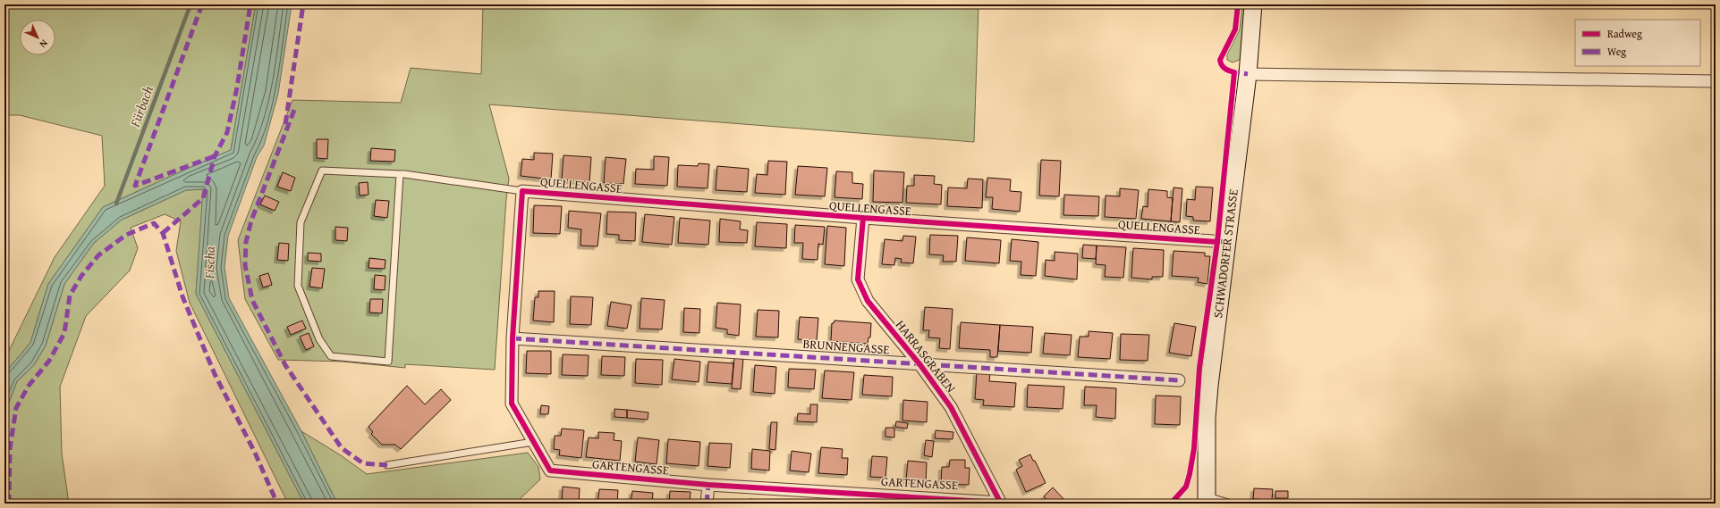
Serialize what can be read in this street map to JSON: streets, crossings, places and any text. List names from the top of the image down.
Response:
{
  "streets": {
    "main road": ["SCHWADORFER STRASSE"],
    "street": [
      "QUELLENGASSE",
      "BRUNNENGASSE",
      "HARRASGRABEN",
      "GARTENGASSE"
    ]
  },
  "crossings": [
    ["QUELLENGASSE", "SCHWADORFER STRASSE"],
    ["QUELLENGASSE", "HARRASGRABEN"],
    ["QUELLENGASSE", "GARTENGASSE"],
    ["BRUNNENGASSE", "HARRASGRABEN"],
    ["BRUNNENGASSE", "GARTENGASSE"],
    ["HARRASGRABEN", "GARTENGASSE"]
  ],
  "water": ["Fürbach", "Fischa"],
  "legend": ["Radweg", "Weg"],
  "north": "bottom right"
}
